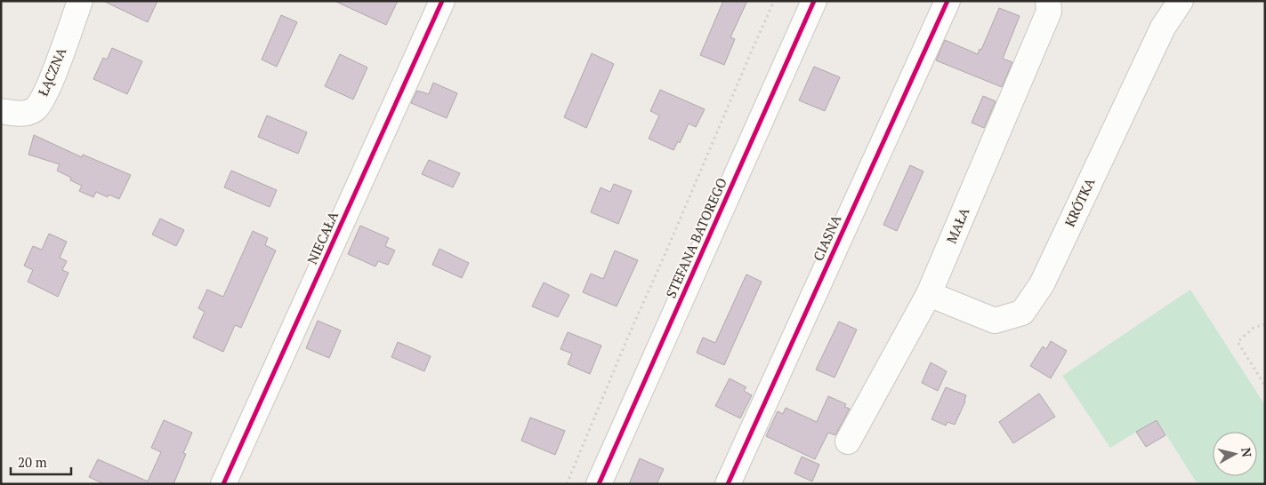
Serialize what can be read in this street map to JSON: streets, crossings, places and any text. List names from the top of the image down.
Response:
{
  "streets": {
    "street": [
      "ŁĄCZNA",
      "KRÓTKA",
      "MAŁA",
      "NIECAŁA",
      "STEFANA BATOREGO",
      "CIASNA"
    ]
  },
  "crossings": [
    ["KRÓTKA", "MAŁA"]
  ],
  "scale_bar": "20 m",
  "north": "right"
}
